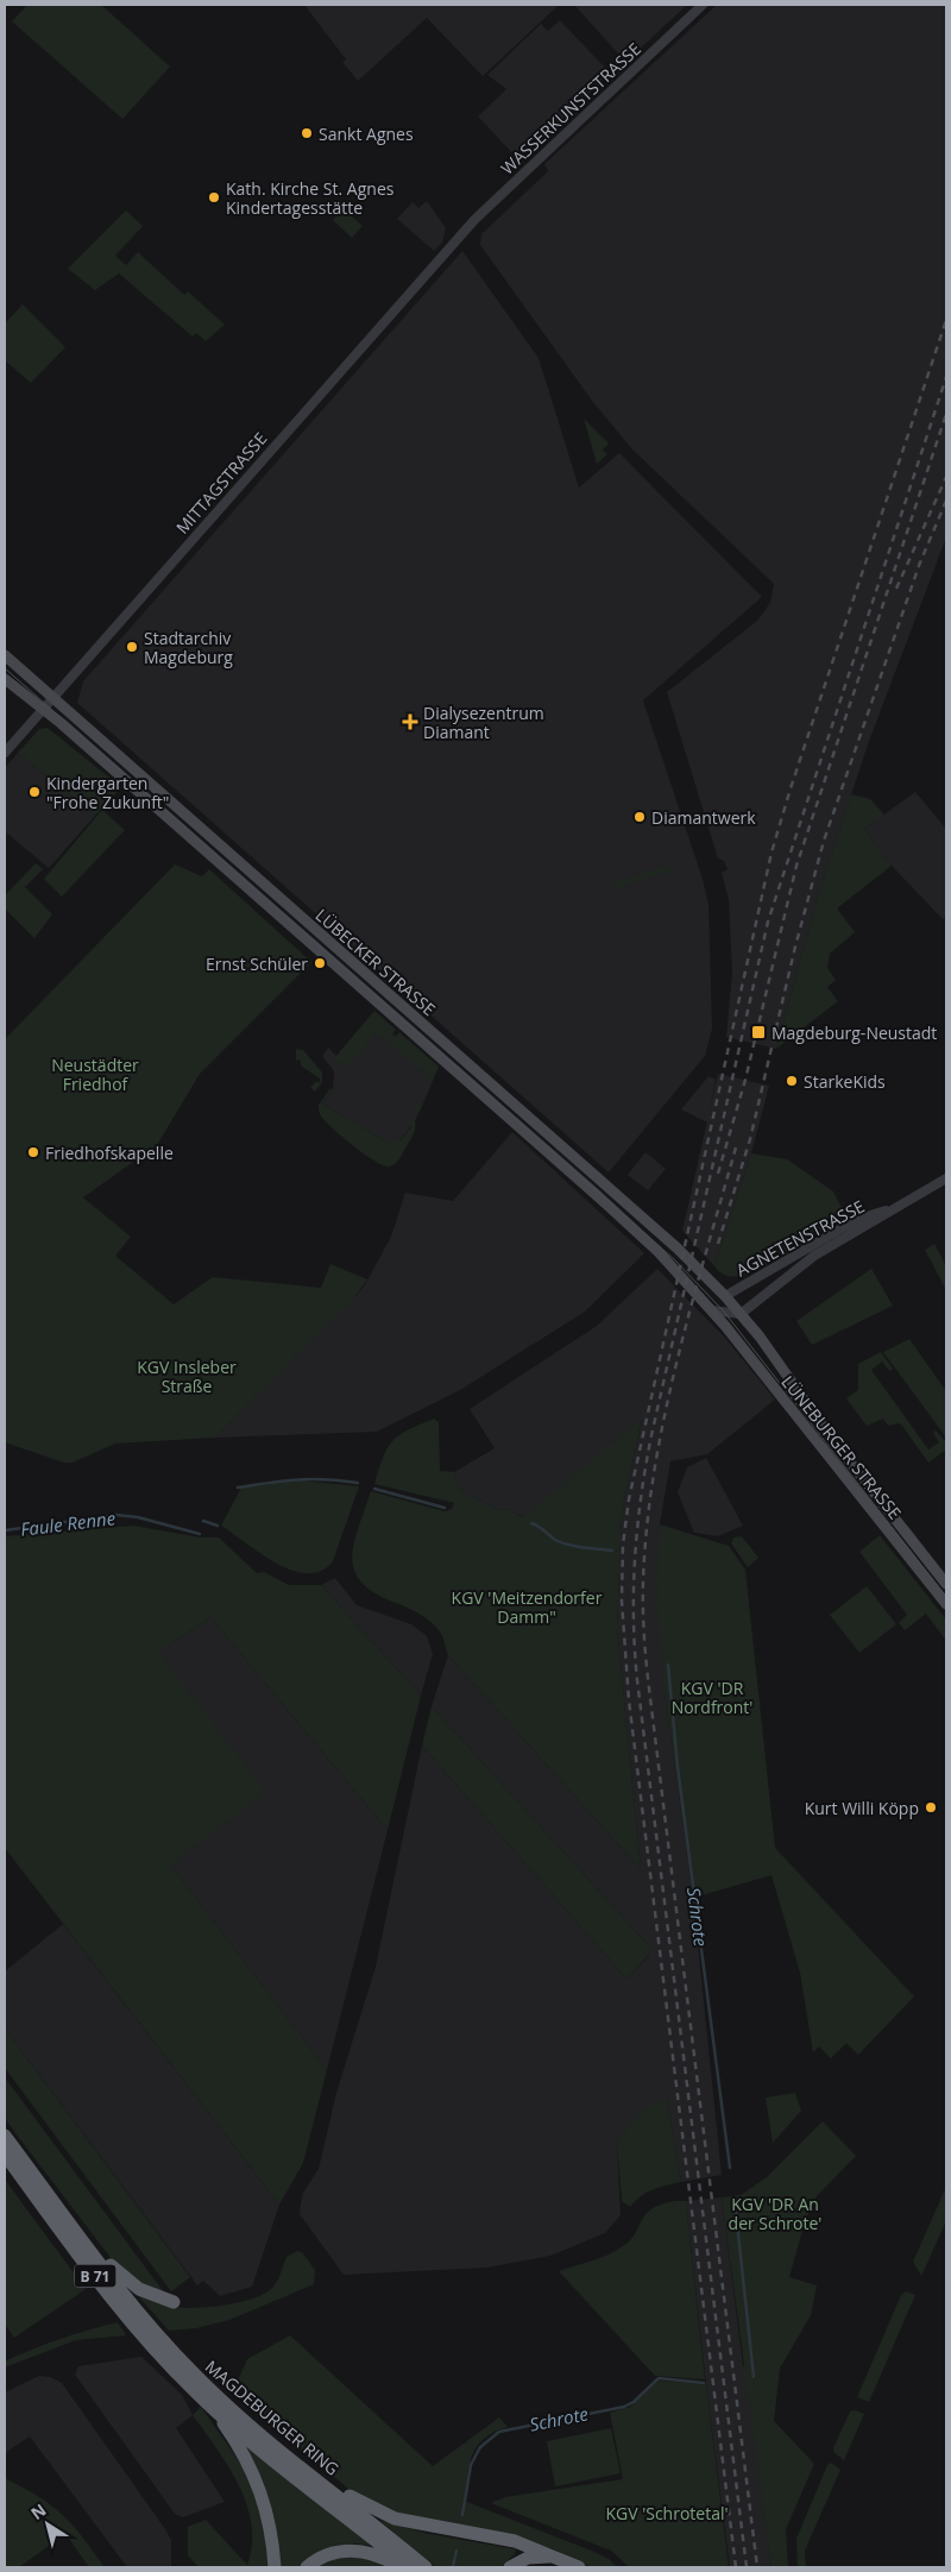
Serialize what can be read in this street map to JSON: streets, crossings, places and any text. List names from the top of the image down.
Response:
{
  "streets": {
    "highway": ["B 71", "MAGDEBURGER RING"],
    "main road": ["LÜBECKER STRASSE", "LÜNEBURGER STRASSE"],
    "street": ["WASSERKUNSTSTRASSE", "MITTAGSTRASSE", "AGNETENSTRASSE"]
  },
  "crossings": [
    ["WASSERKUNSTSTRASSE", "MITTAGSTRASSE"],
    ["MITTAGSTRASSE", "LÜBECKER STRASSE"],
    ["LÜBECKER STRASSE", "AGNETENSTRASSE"],
    ["LÜBECKER STRASSE", "LÜNEBURGER STRASSE"],
    ["AGNETENSTRASSE", "LÜNEBURGER STRASSE"]
  ],
  "water": ["Faule Renne", "Schrote"],
  "parks": [
    "Neustädter Friedhof",
    "KGV Insleber Straße",
    "KGV 'Meitzendorfer Damm\"",
    "KGV 'DR Nordfront'",
    "KGV 'DR An der Schrote'",
    "KGV 'Schrotetal'"
  ],
  "places": {
    "other": [
      "Sankt Agnes",
      "Kath. Kirche St. Agnes Kindertagesstätte",
      "Stadtarchiv Magdeburg",
      "Kindergarten \"Frohe Zukunft\"",
      "Diamantwerk",
      "Ernst Schüler",
      "StarkeKids",
      "Friedhofskapelle",
      "Kurt Willi Köpp"
    ],
    "health": ["Dialysezentrum Diamant"],
    "transit": ["Magdeburg-Neustadt"]
  },
  "north": "top left"
}
